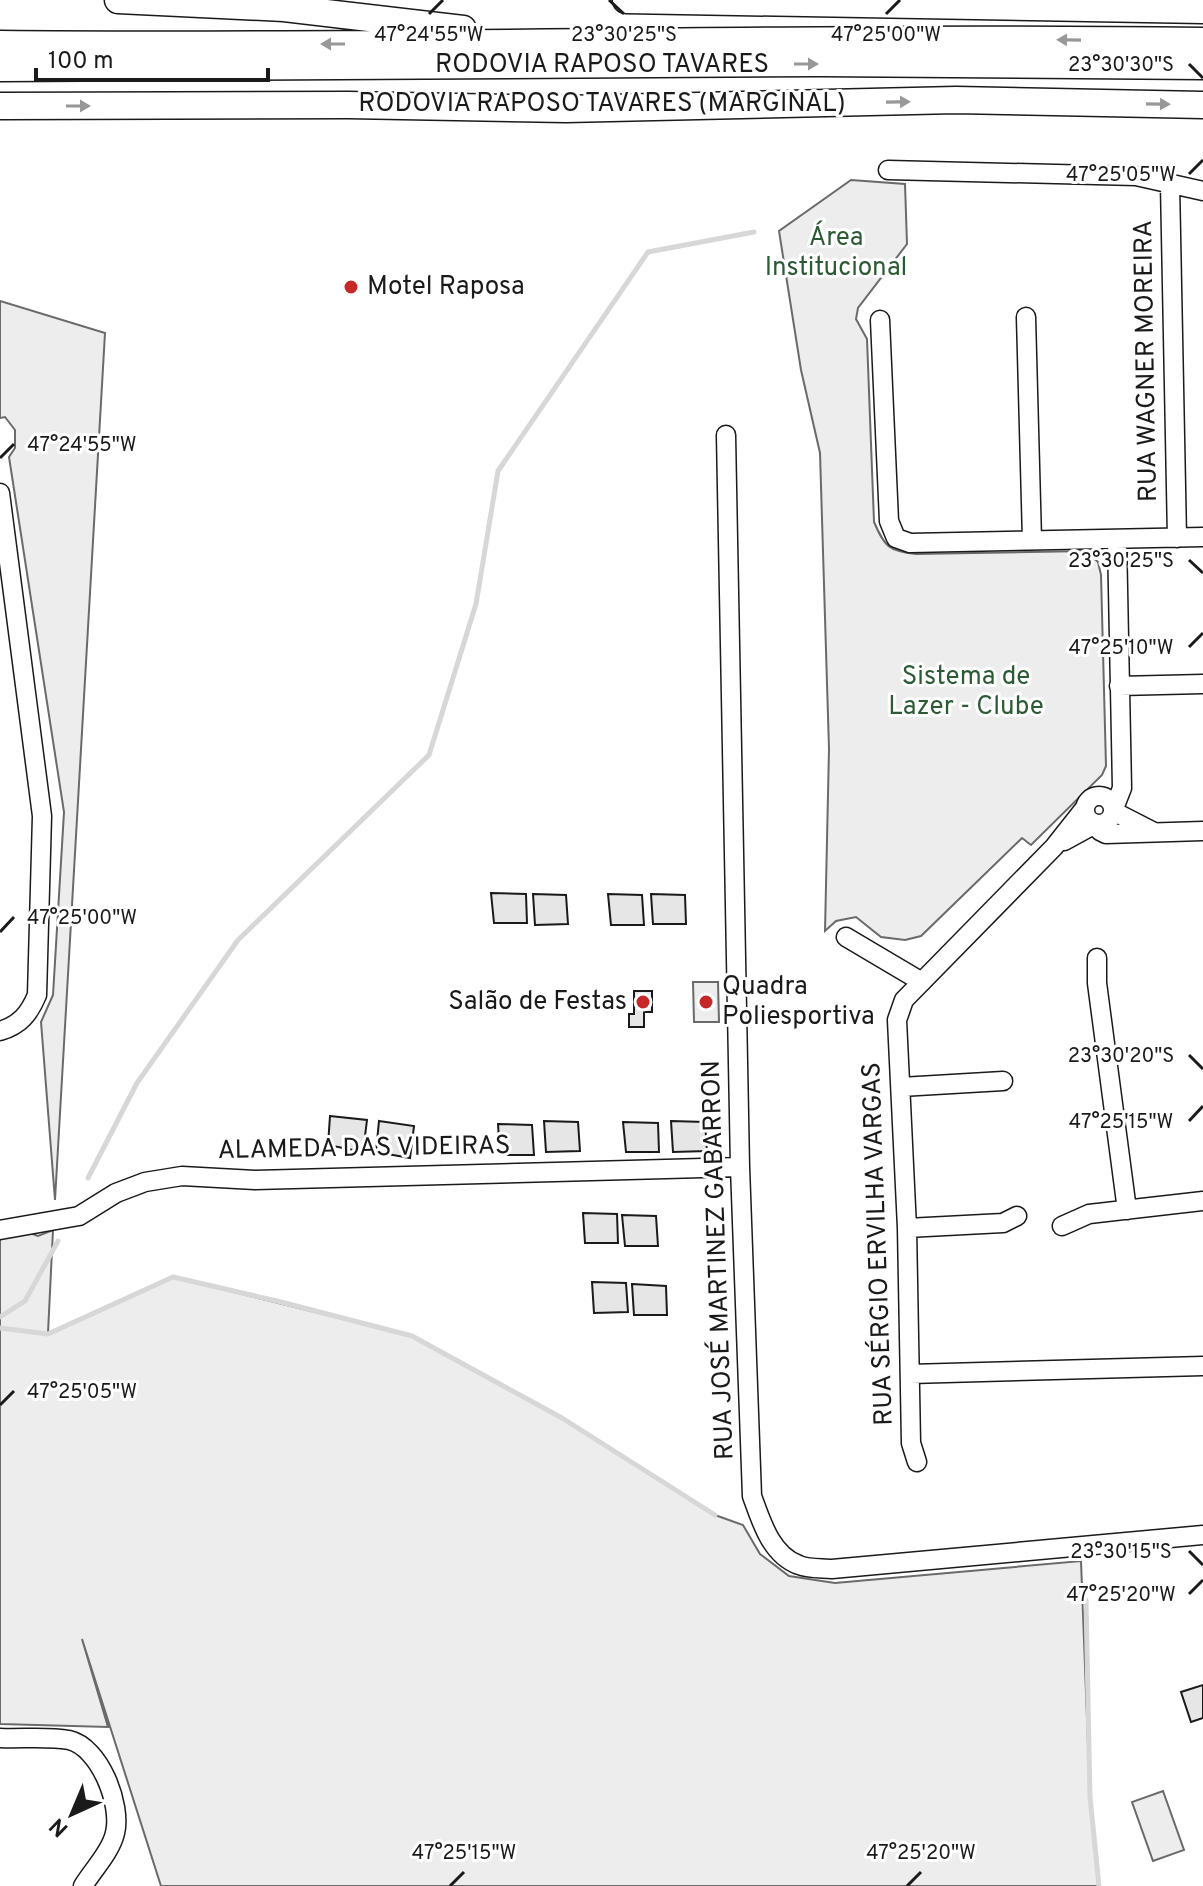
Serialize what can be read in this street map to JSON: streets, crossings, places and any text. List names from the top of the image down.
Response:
{
  "streets": {
    "highway": ["RODOVIA RAPOSO TAVARES", "RODOVIA RAPOSO TAVARES (MARGINAL)"],
    "street": [
      "RUA WAGNER MOREIRA",
      "ALAMEDA DAS VIDEIRAS",
      "RUA SÉRGIO ERVILHA VARGAS",
      "RUA JOSÉ MARTINEZ GABARRON"
    ]
  },
  "crossings": [
    ["ALAMEDA DAS VIDEIRAS", "RUA JOSÉ MARTINEZ GABARRON"]
  ],
  "parks": ["Área Institucional", "Sistema de Lazer - Clube"],
  "places": ["Motel Raposa", "Salão de Festas", "Quadra Poliesportiva"],
  "scale_bar": "100 m",
  "north": "bottom left",
  "coordinates": [
    "23°30'25\"S",
    "47°24'55\"W",
    "47°25'00\"W",
    "23°30'30\"S",
    "47°25'05\"W",
    "47°25'10\"W",
    "23°30'20\"S",
    "47°25'15\"W",
    "23°30'15\"S",
    "47°25'20\"W"
  ]
}
